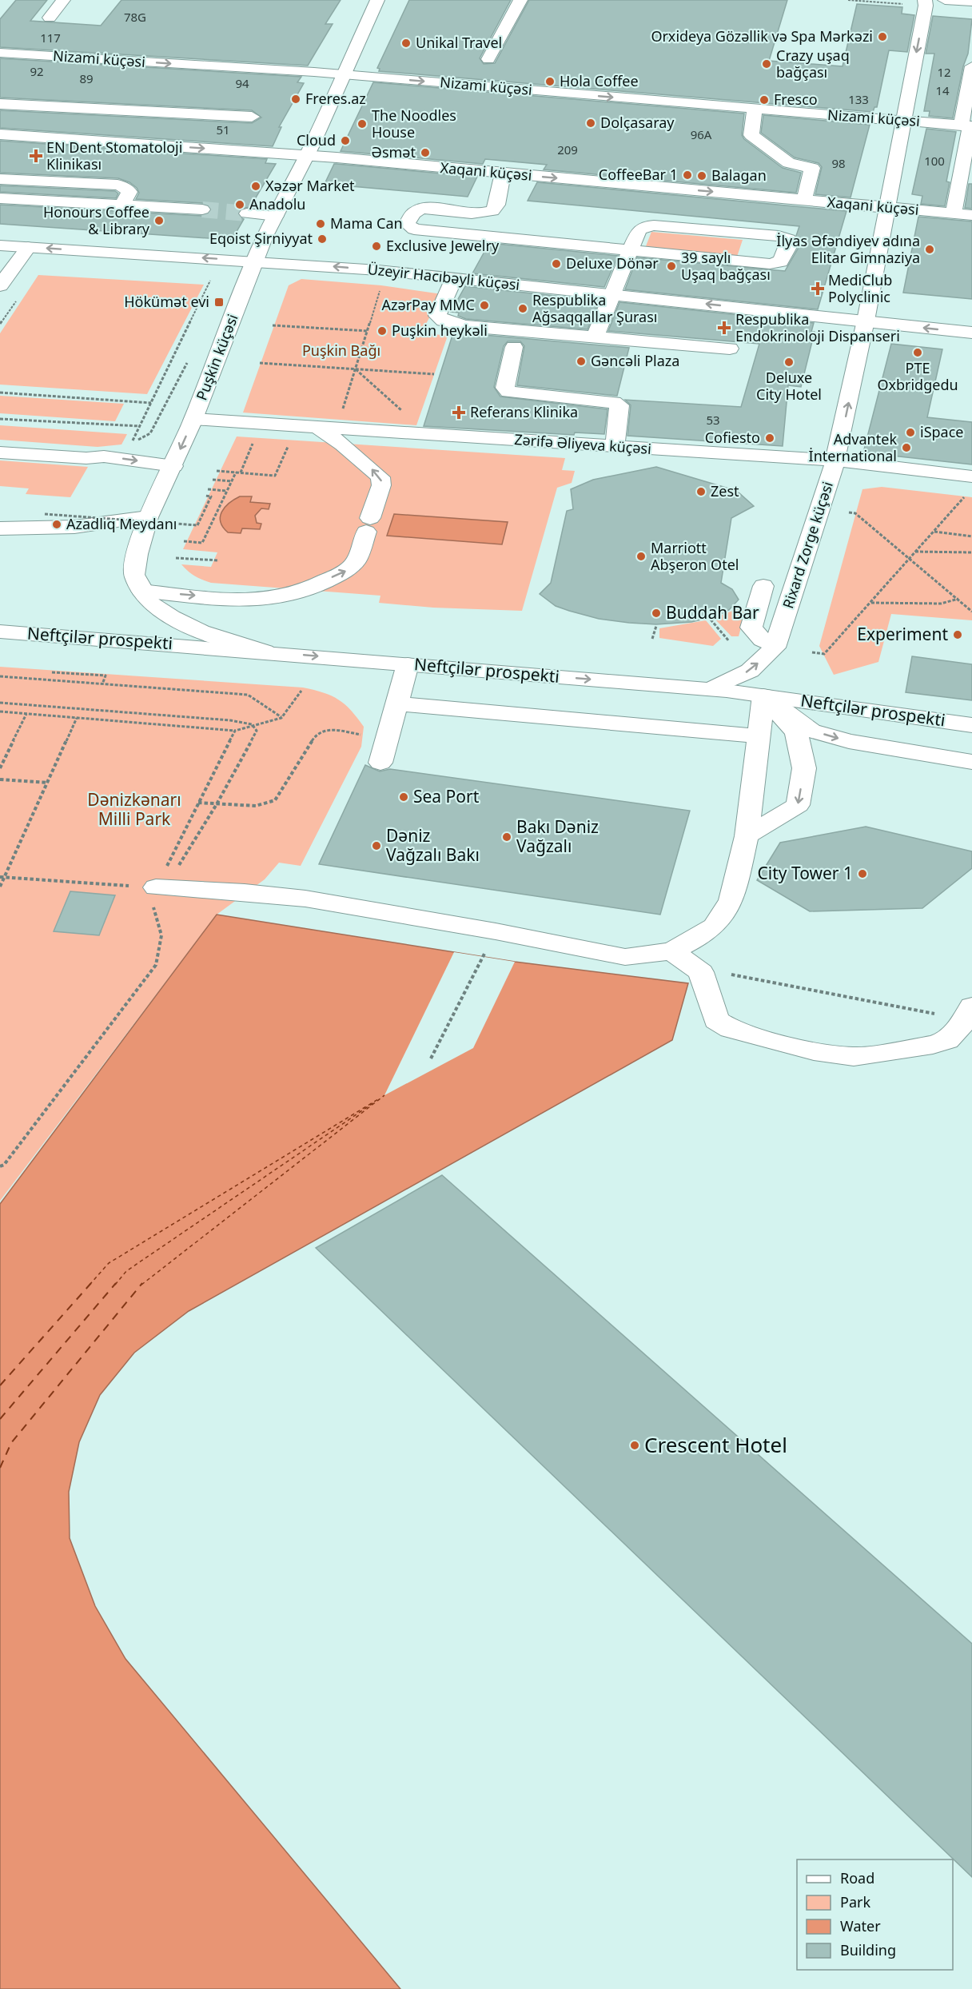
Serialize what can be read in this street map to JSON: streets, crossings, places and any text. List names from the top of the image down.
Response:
{
  "streets": {
    "main road": [
      "Nizami küçəsi",
      "Xaqani küçəsi",
      "Üzeyir Hacıbəyli küçəsi",
      "Puşkin küçəsi",
      "Zərifə Əliyeva küçəsi",
      "Rixard Zorge küçəsi",
      "Neftçilər prospekti"
    ]
  },
  "crossings": [
    ["Nizami küçəsi", "Puşkin küçəsi"],
    ["Nizami küçəsi", "Rixard Zorge küçəsi"],
    ["Xaqani küçəsi", "Puşkin küçəsi"],
    ["Xaqani küçəsi", "Rixard Zorge küçəsi"],
    ["Üzeyir Hacıbəyli küçəsi", "Puşkin küçəsi"],
    ["Üzeyir Hacıbəyli küçəsi", "Rixard Zorge küçəsi"],
    ["Puşkin küçəsi", "Zərifə Əliyeva küçəsi"],
    ["Puşkin küçəsi", "Neftçilər prospekti"],
    ["Zərifə Əliyeva küçəsi", "Rixard Zorge küçəsi"],
    ["Rixard Zorge küçəsi", "Neftçilər prospekti"]
  ],
  "parks": ["Puşkin Bağı", "Dənizkənarı Milli Park"],
  "places": {
    "other": [
      "Orxideya Gözəllik və Spa Mərkəzi",
      "Unikal Travel",
      "Crazy uşaq bağçası",
      "Hola Coffee",
      "Freres.az",
      "Fresco",
      "Dolçasaray",
      "The Noodles House",
      "Cloud",
      "Əsmət",
      "CoffeeBar 1",
      "Balagan",
      "Xəzər Market",
      "Anadolu",
      "Honours Coffee & Library",
      "Mama Can",
      "Eqoist Şirniyyat",
      "Exclusive Jewelry",
      "İlyas Əfəndiyev adına Elitar Gimnaziya",
      "Deluxe Dönər",
      "39 saylı Uşaq bağçası",
      "AzərPay MMC",
      "Respublika Ağsaqqallar Şurası",
      "Puşkin heykəli",
      "PTE Oxbridgedu",
      "Gəncəli Plaza",
      "Deluxe City Hotel",
      "iSpace",
      "Cofiesto",
      "Advantek İnternational",
      "Zest",
      "Azadlıq Meydanı",
      "Marriott Abşeron Otel",
      "Buddah Bar",
      "Experiment",
      "Sea Port",
      "Bakı Dəniz Vağzalı",
      "Dəniz Vağzalı Bakı",
      "City Tower 1",
      "Crescent Hotel"
    ],
    "health": [
      "EN Dent Stomatoloji Klinikası",
      "MediClub Polyclinic",
      "Respublika Endokrinoloji Dispanseri",
      "Referans Klinika"
    ],
    "transit": ["Hökümət evi"]
  },
  "house_numbers": [
    "78G",
    "117",
    "92",
    "12",
    "89",
    "94",
    "14",
    "133",
    "51",
    "96A",
    "209",
    "100",
    "98",
    "53"
  ],
  "legend": [
    "Road",
    "Park",
    "Water",
    "Building"
  ]
}
